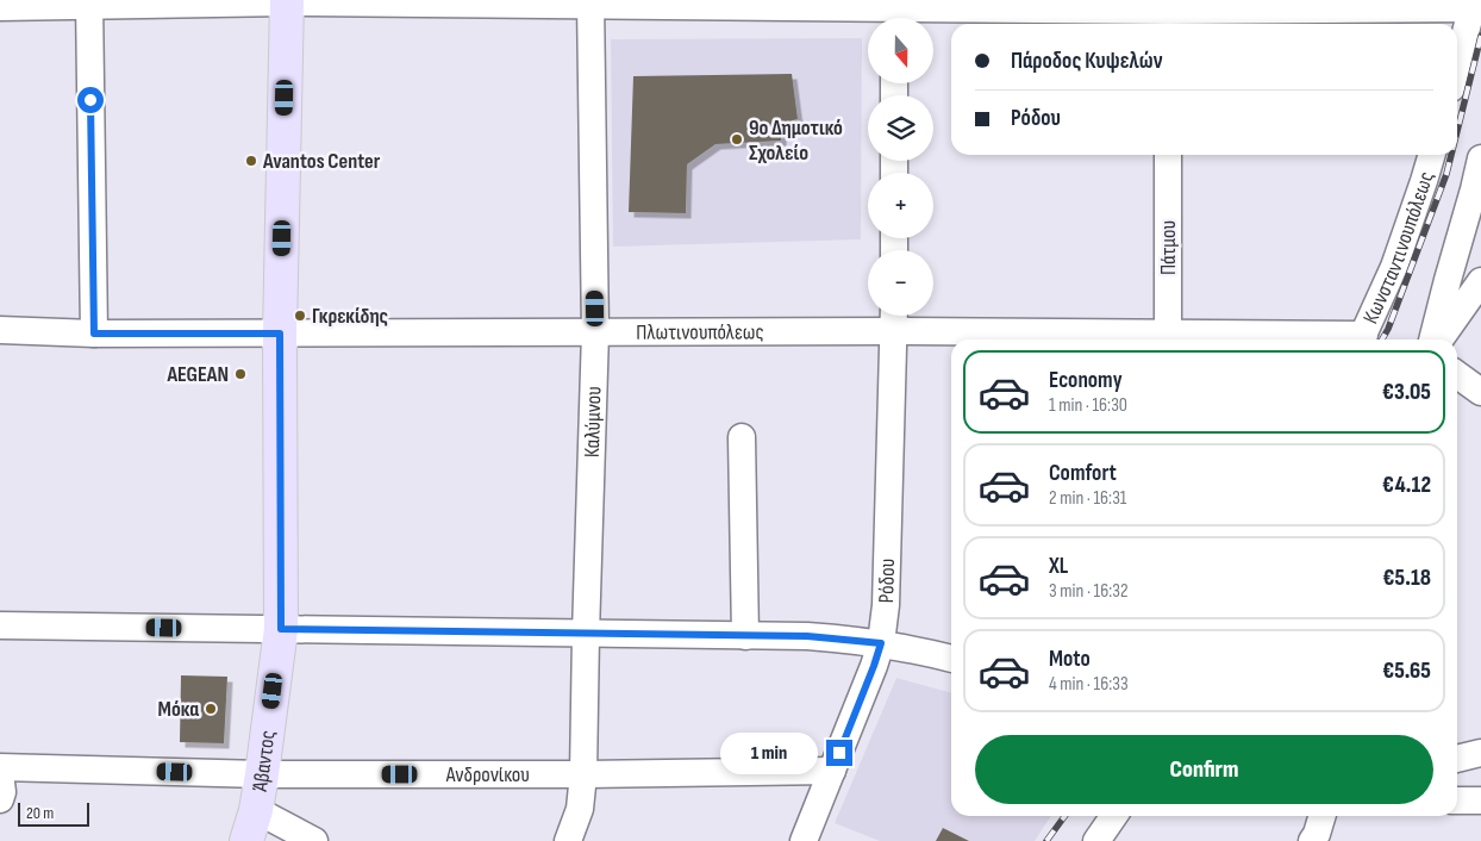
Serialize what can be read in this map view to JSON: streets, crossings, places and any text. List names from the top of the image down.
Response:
{
  "streets": {
    "main road": ["Άβαντος"],
    "street": [
      "Πάτμου",
      "Κωνσταντινουπόλεως",
      "Πλωτινουπόλεως",
      "Καλύμνου",
      "Ρόδου",
      "Ανδρονίκου"
    ]
  },
  "crossings": [
    ["Πάτμου", "Πλωτινουπόλεως"],
    ["Πλωτινουπόλεως", "Καλύμνου"],
    ["Πλωτινουπόλεως", "Ρόδου"],
    ["Πλωτινουπόλεως", "Άβαντος"],
    ["Καλύμνου", "Ανδρονίκου"],
    ["Ρόδου", "Ανδρονίκου"],
    ["Άβαντος", "Ανδρονίκου"]
  ],
  "places": [
    "9ο Δημοτικό Σχολείο",
    "Avantos Center",
    "Γκρεκίδης",
    "AEGEAN",
    "Μόκα"
  ],
  "scale_bar": "20 m",
  "north": "bottom",
  "page": {
    "map_buttons": ["+", "−"],
    "banner": ["Πάροδος Κυψελών", "Ρόδου"],
    "list": [
      {
        "name": "Economy",
        "note": "1 min · 16:30",
        "value": "€3.05"
      },
      {
        "name": "Comfort",
        "note": "2 min · 16:31",
        "value": "€4.12"
      },
      {
        "name": "XL",
        "note": "3 min · 16:32",
        "value": "€5.18"
      },
      {
        "name": "Moto",
        "note": "4 min · 16:33",
        "value": "€5.65"
      }
    ],
    "buttons": "Confirm",
    "bubble": "1 min",
    "scale": "20 m"
  }
}
